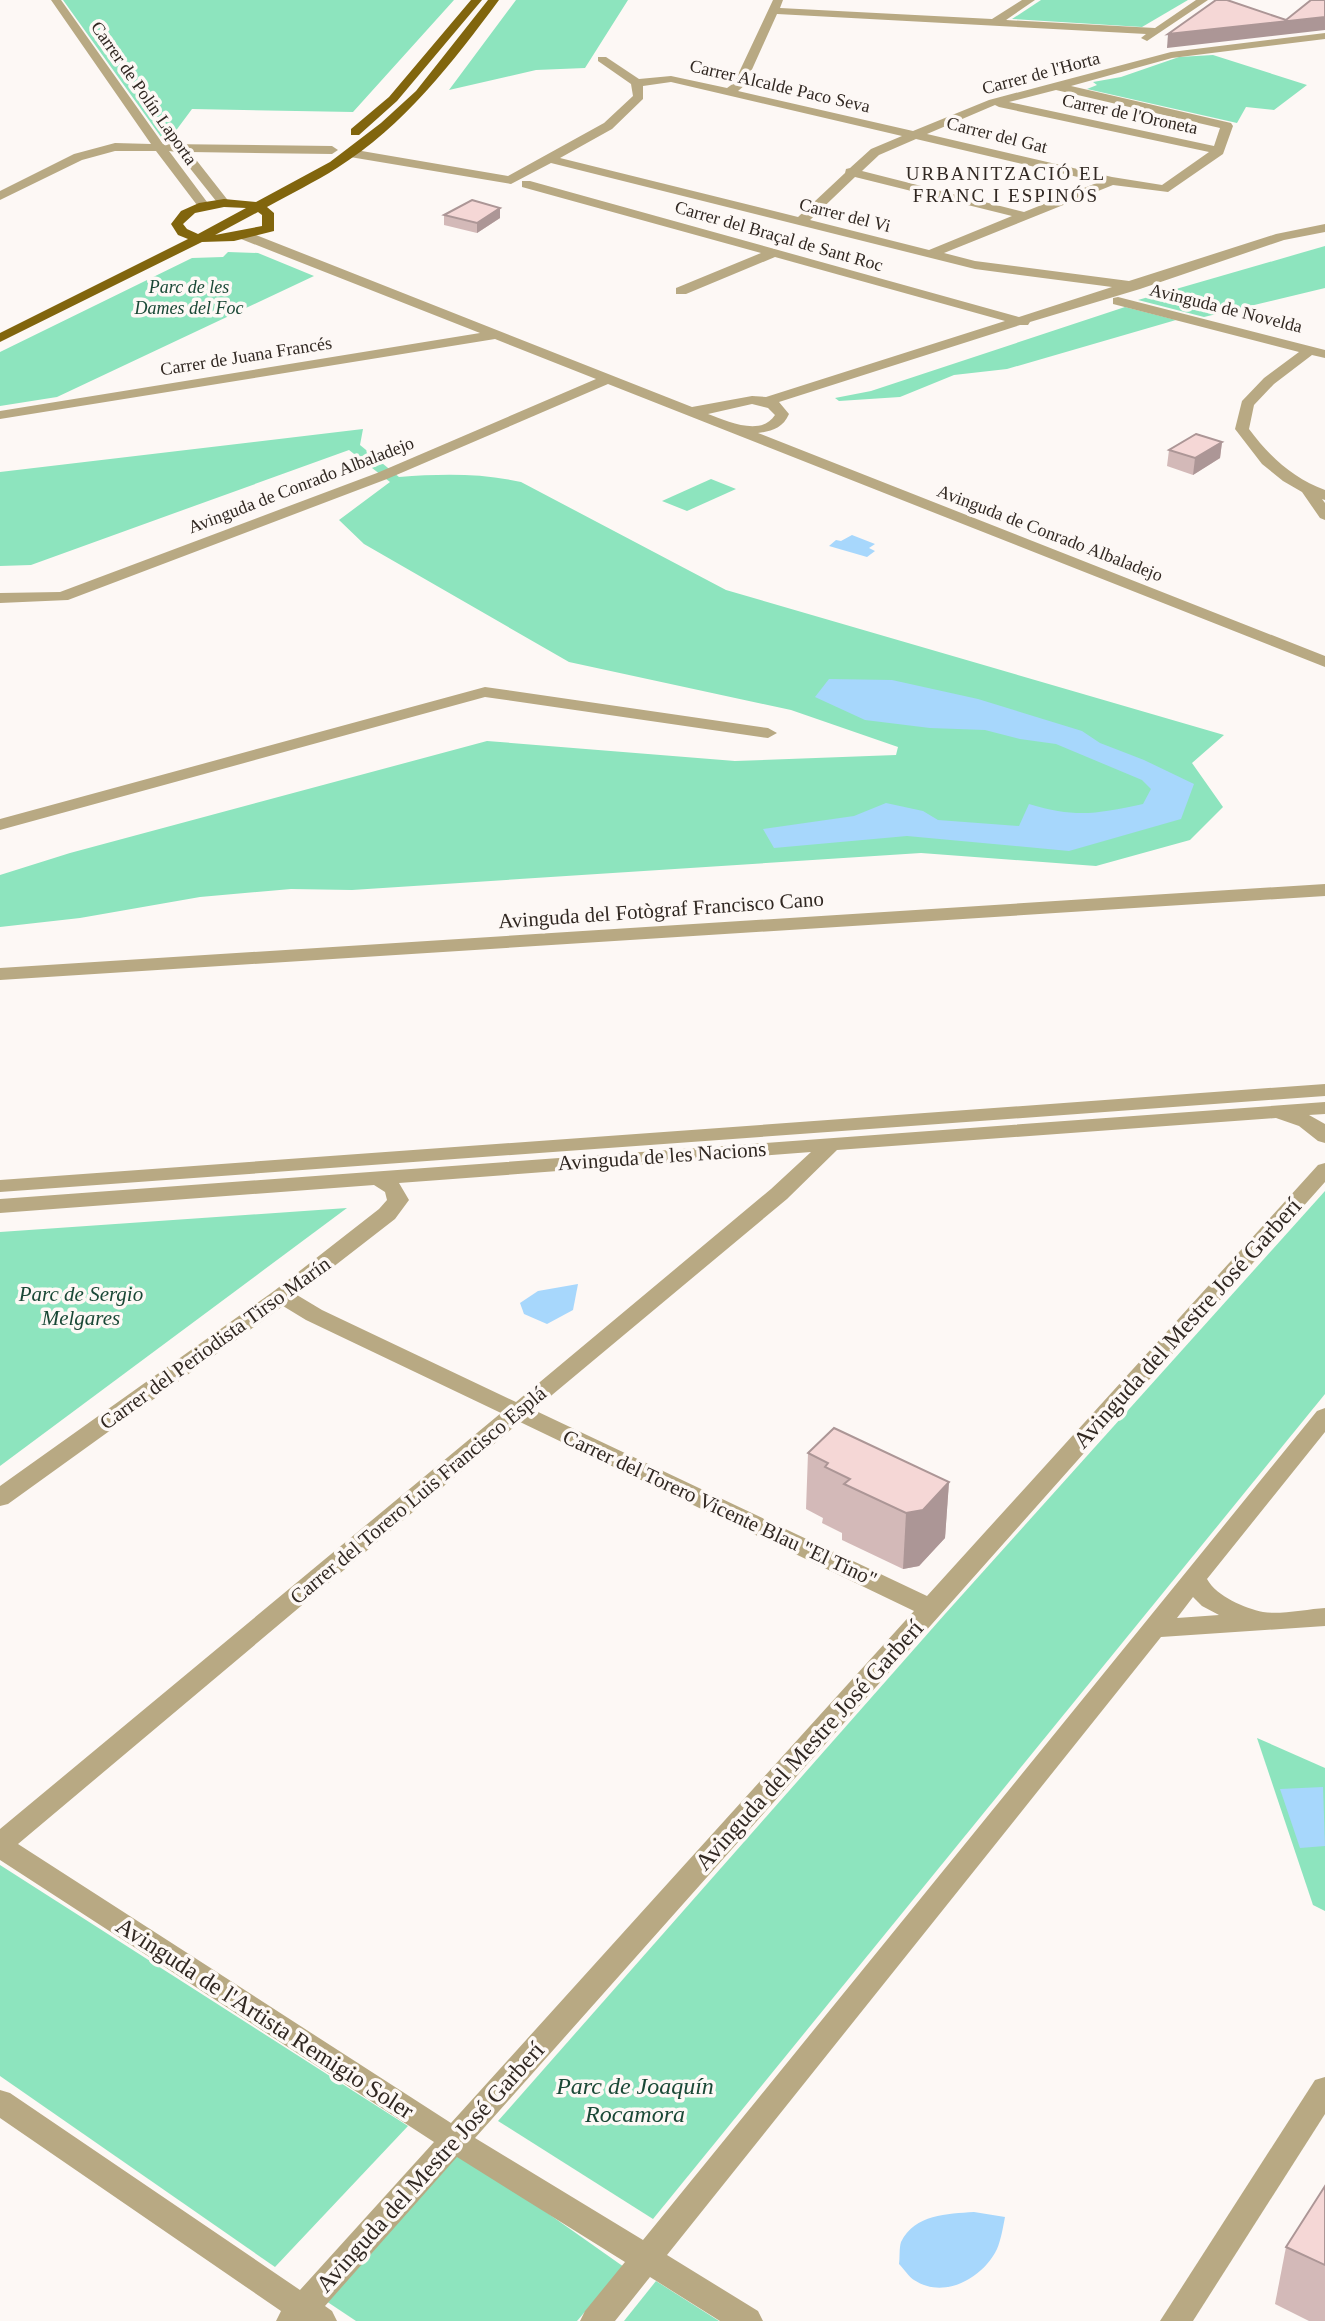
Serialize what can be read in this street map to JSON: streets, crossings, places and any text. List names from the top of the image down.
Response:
{
  "streets": {
    "street": [
      "Carrer de l'Horta",
      "Carrer Alcalde Paco Seva",
      "Carrer de Polín Laporta",
      "Carrer de l'Oroneta",
      "Carrer del Gat",
      "Carrer del Vi",
      "Carrer del Braçal de Sant Roc",
      "Avinguda de Novelda",
      "Carrer de Juana Francés",
      "Avinguda de Conrado Albaladejo",
      "Avinguda del Fotògraf Francisco Cano",
      "Avinguda de les Nacions",
      "Avinguda del Mestre José Garberí",
      "Carrer del Periodista Tirso Marín",
      "Carrer del Torero Luis Francisco Esplá",
      "Carrer del Torero Vicente Blau \"El Tino\"",
      "Avinguda de l'Artista Remigio Soler"
    ]
  },
  "crossings": [
    ["Carrer de l'Horta", "Carrer Alcalde Paco Seva"],
    ["Carrer de l'Horta", "Carrer de l'Oroneta"],
    ["Carrer de l'Horta", "Carrer del Gat"],
    ["Carrer de l'Horta", "Carrer del Vi"],
    ["Carrer Alcalde Paco Seva", "Carrer del Gat"],
    ["Carrer de l'Oroneta", "Carrer del Gat"],
    ["Carrer de Juana Francés", "Avinguda de Conrado Albaladejo"],
    ["Avinguda de les Nacions", "Carrer del Periodista Tirso Marín"],
    ["Avinguda de les Nacions", "Carrer del Torero Luis Francisco Esplá"],
    ["Avinguda del Mestre José Garberí", "Carrer del Torero Vicente Blau \"El Tino\""],
    ["Avinguda del Mestre José Garberí", "Avinguda de l'Artista Remigio Soler"],
    ["Carrer del Periodista Tirso Marín", "Carrer del Torero Vicente Blau \"El Tino\""],
    ["Carrer del Torero Luis Francisco Esplá", "Carrer del Torero Vicente Blau \"El Tino\""],
    ["Carrer del Torero Luis Francisco Esplá", "Avinguda de l'Artista Remigio Soler"]
  ],
  "districts": ["URBANITZACIÓ EL FRANC I ESPINÓS"],
  "parks": ["Parc de les Dames del Foc", "Parc de Sergio Melgares", "Parc de Joaquín Rocamora"]
}
